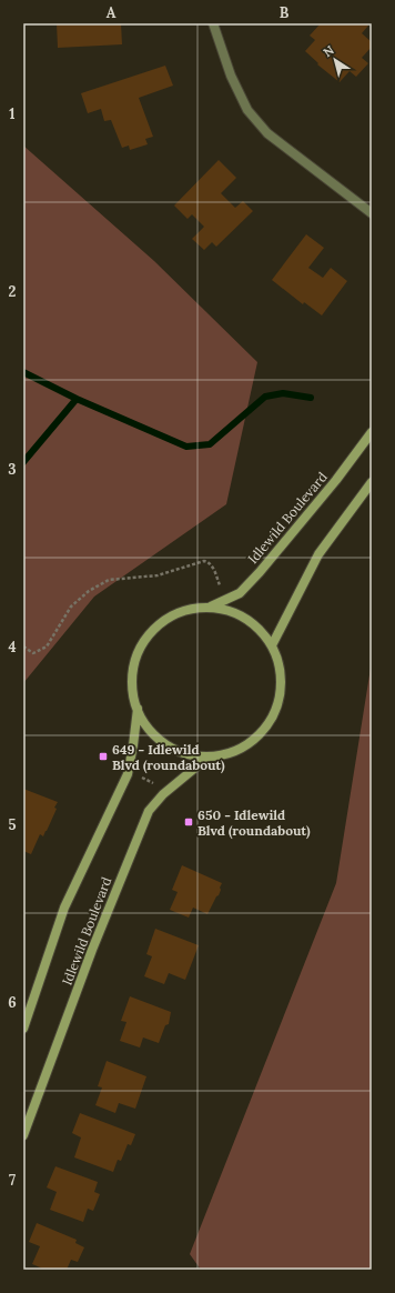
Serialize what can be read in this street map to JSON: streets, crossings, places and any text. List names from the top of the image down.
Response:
{
  "streets": {
    "street": ["Idlewild Boulevard"]
  },
  "places": {
    "transit": ["649 - Idlewild Blvd (roundabout)", "650 - Idlewild Blvd (roundabout)"]
  },
  "north": "top left",
  "grid": {
    "columns": ["A", "B"],
    "rows": [
      "1",
      "2",
      "3",
      "4",
      "5",
      "6",
      "7"
    ]
  }
}
